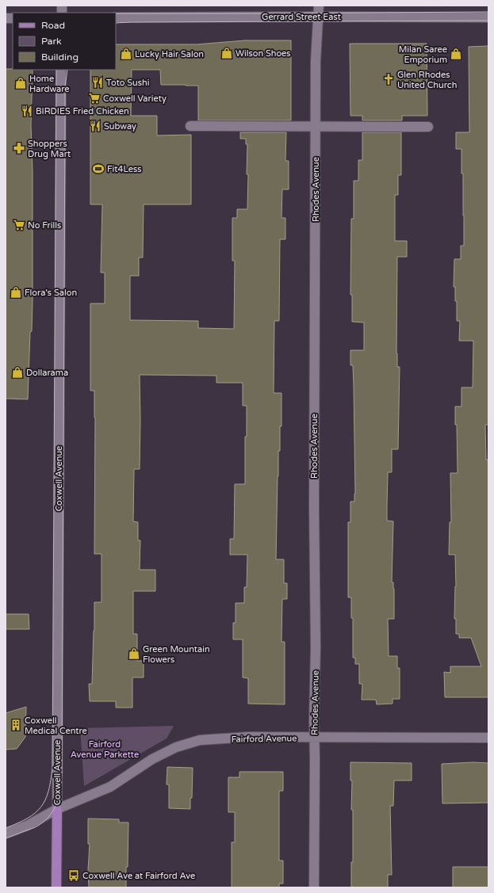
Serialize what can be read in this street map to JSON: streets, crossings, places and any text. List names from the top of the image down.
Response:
{
  "streets": {
    "main road": ["Coxwell Avenue"],
    "street": ["Gerrard Street East", "Rhodes Avenue", "Fairford Avenue"]
  },
  "crossings": [
    ["Gerrard Street East", "Rhodes Avenue"],
    ["Rhodes Avenue", "Fairford Avenue"],
    ["Coxwell Avenue", "Fairford Avenue"]
  ],
  "parks": ["Fairford Avenue Parkette"],
  "places": {
    "shop": [
      "Wilson Shoes",
      "Lucky Hair Salon",
      "Milan Saree Emporium",
      "Home Hardware",
      "Flora's Salon",
      "Dollarama",
      "Green Mountain Flowers"
    ],
    "church": ["Glen Rhodes United Church"],
    "restaurant": ["Toto Sushi", "BIRDIES Fried Chicken", "Subway"],
    "supermarket": ["Coxwell Variety", "No Frills"],
    "pharmacy": ["Shoppers Drug Mart"],
    "sports": ["Fit4Less"],
    "building": ["Coxwell Medical Centre"],
    "bus stop": ["Coxwell Ave at Fairford Ave"]
  },
  "legend": ["Road", "Park", "Building"]
}
